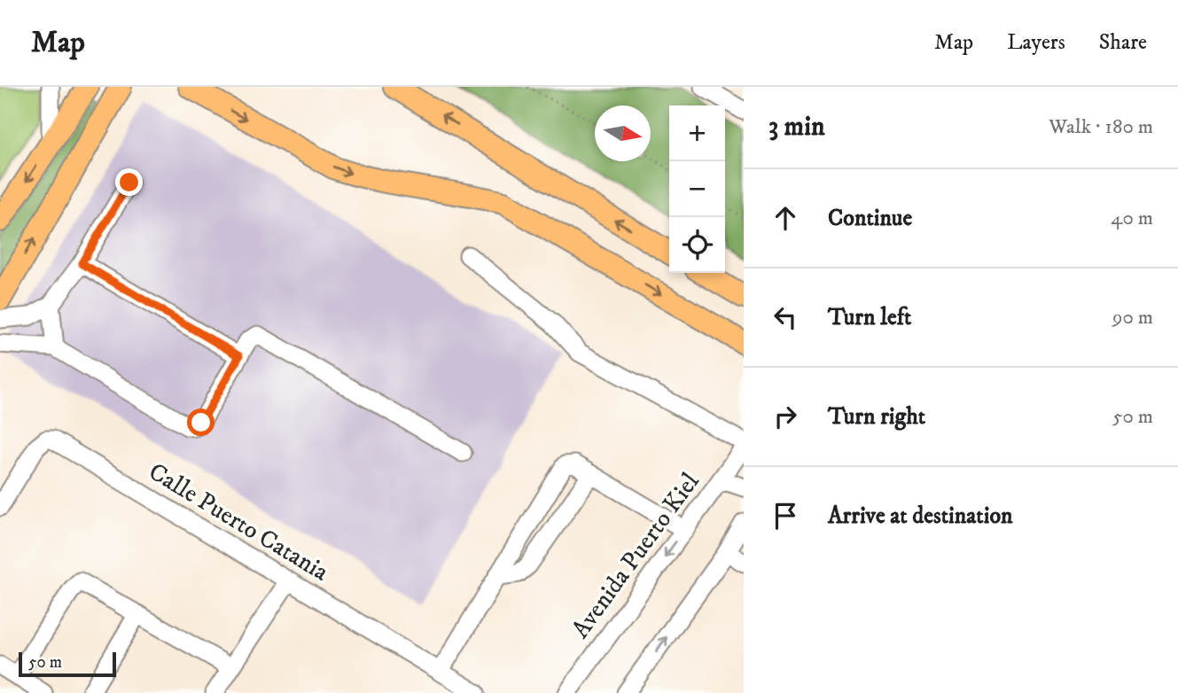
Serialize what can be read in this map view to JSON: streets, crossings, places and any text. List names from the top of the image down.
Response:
{
  "streets": {
    "street": ["Calle Puerto Catania", "Avenida Puerto Kiel"]
  },
  "scale_bar": "50 m",
  "north": "right",
  "page": {
    "header": "Map",
    "nav": ["Map", "Layers", "Share"],
    "heading": ["3 min", "Walk · 180 m"],
    "map_buttons": ["+", "−"],
    "list": [
      ["Continue", "40 m"],
      ["Turn left", "90 m"],
      ["Turn right", "50 m"],
      "Arrive at destination"
    ],
    "scale": "50 m"
  }
}
